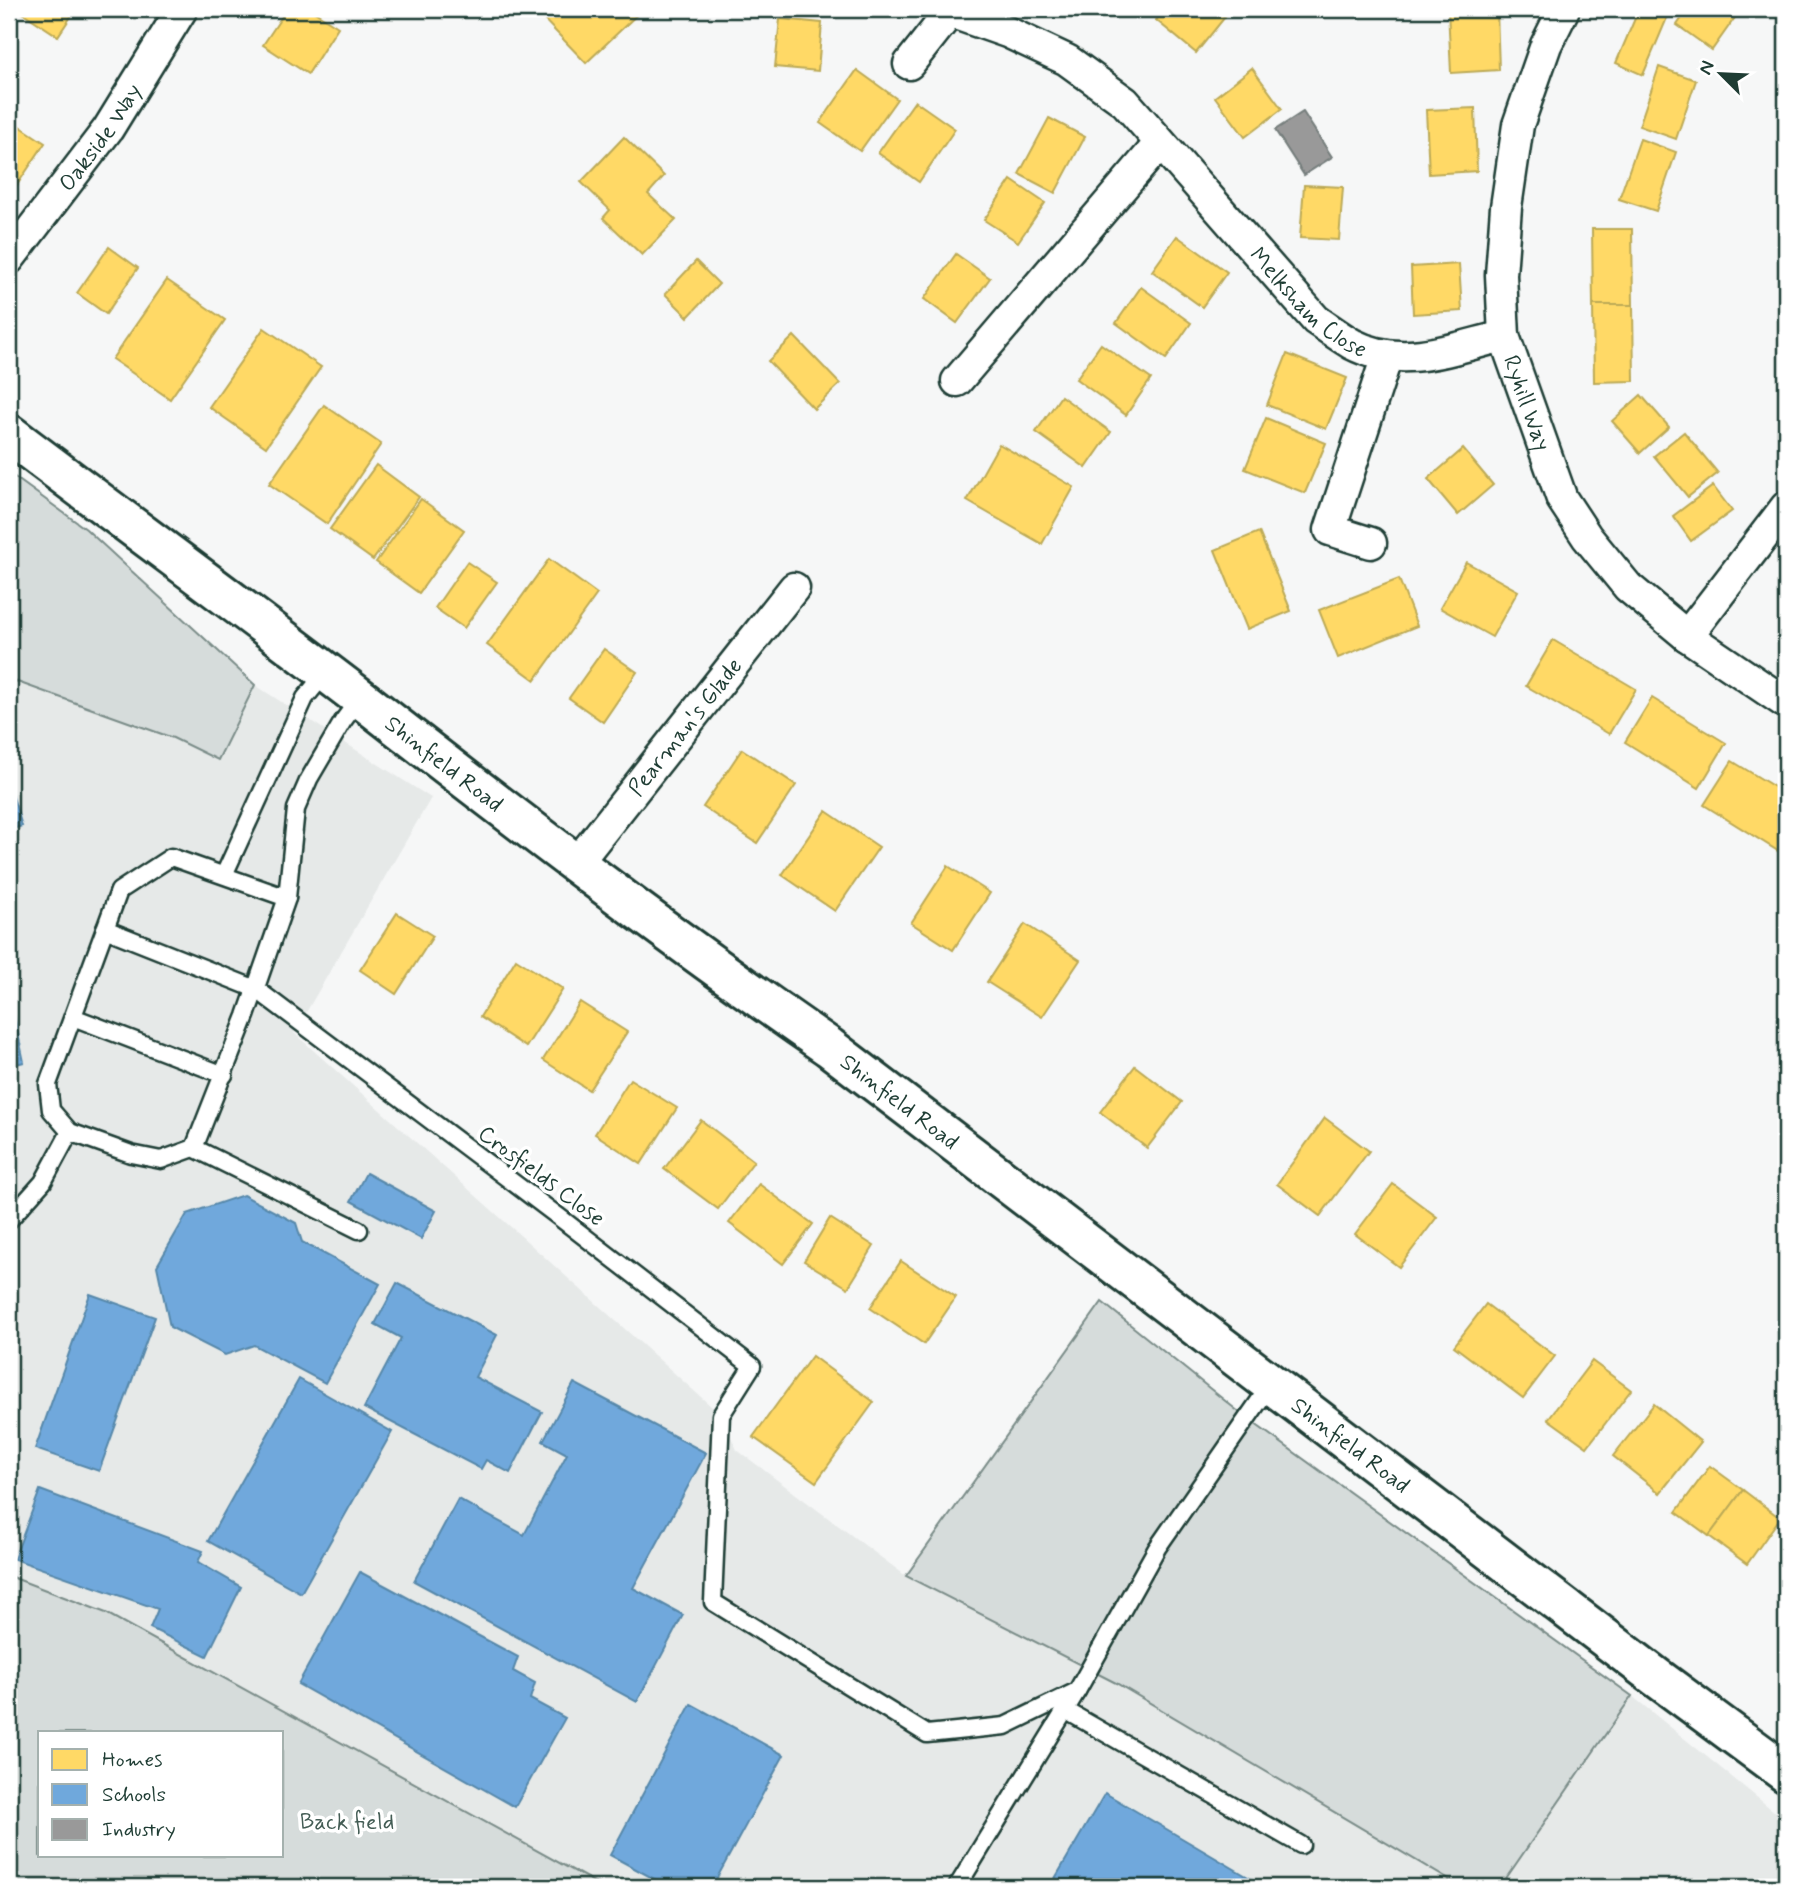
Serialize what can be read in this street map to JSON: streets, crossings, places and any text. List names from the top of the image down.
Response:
{
  "streets": {
    "main road": ["Shinfield Road"],
    "street": [
      "Oakside Way",
      "Melksham Close",
      "Ryhill Way",
      "Pearman's Glade"
    ],
    "lane": ["Crosfields Close"]
  },
  "crossings": [
    ["Melksham Close", "Ryhill Way"],
    ["Pearman's Glade", "Shinfield Road"]
  ],
  "parks": ["Back field"],
  "legend": ["Homes", "Schools", "Industry"],
  "north": "top left"
}
